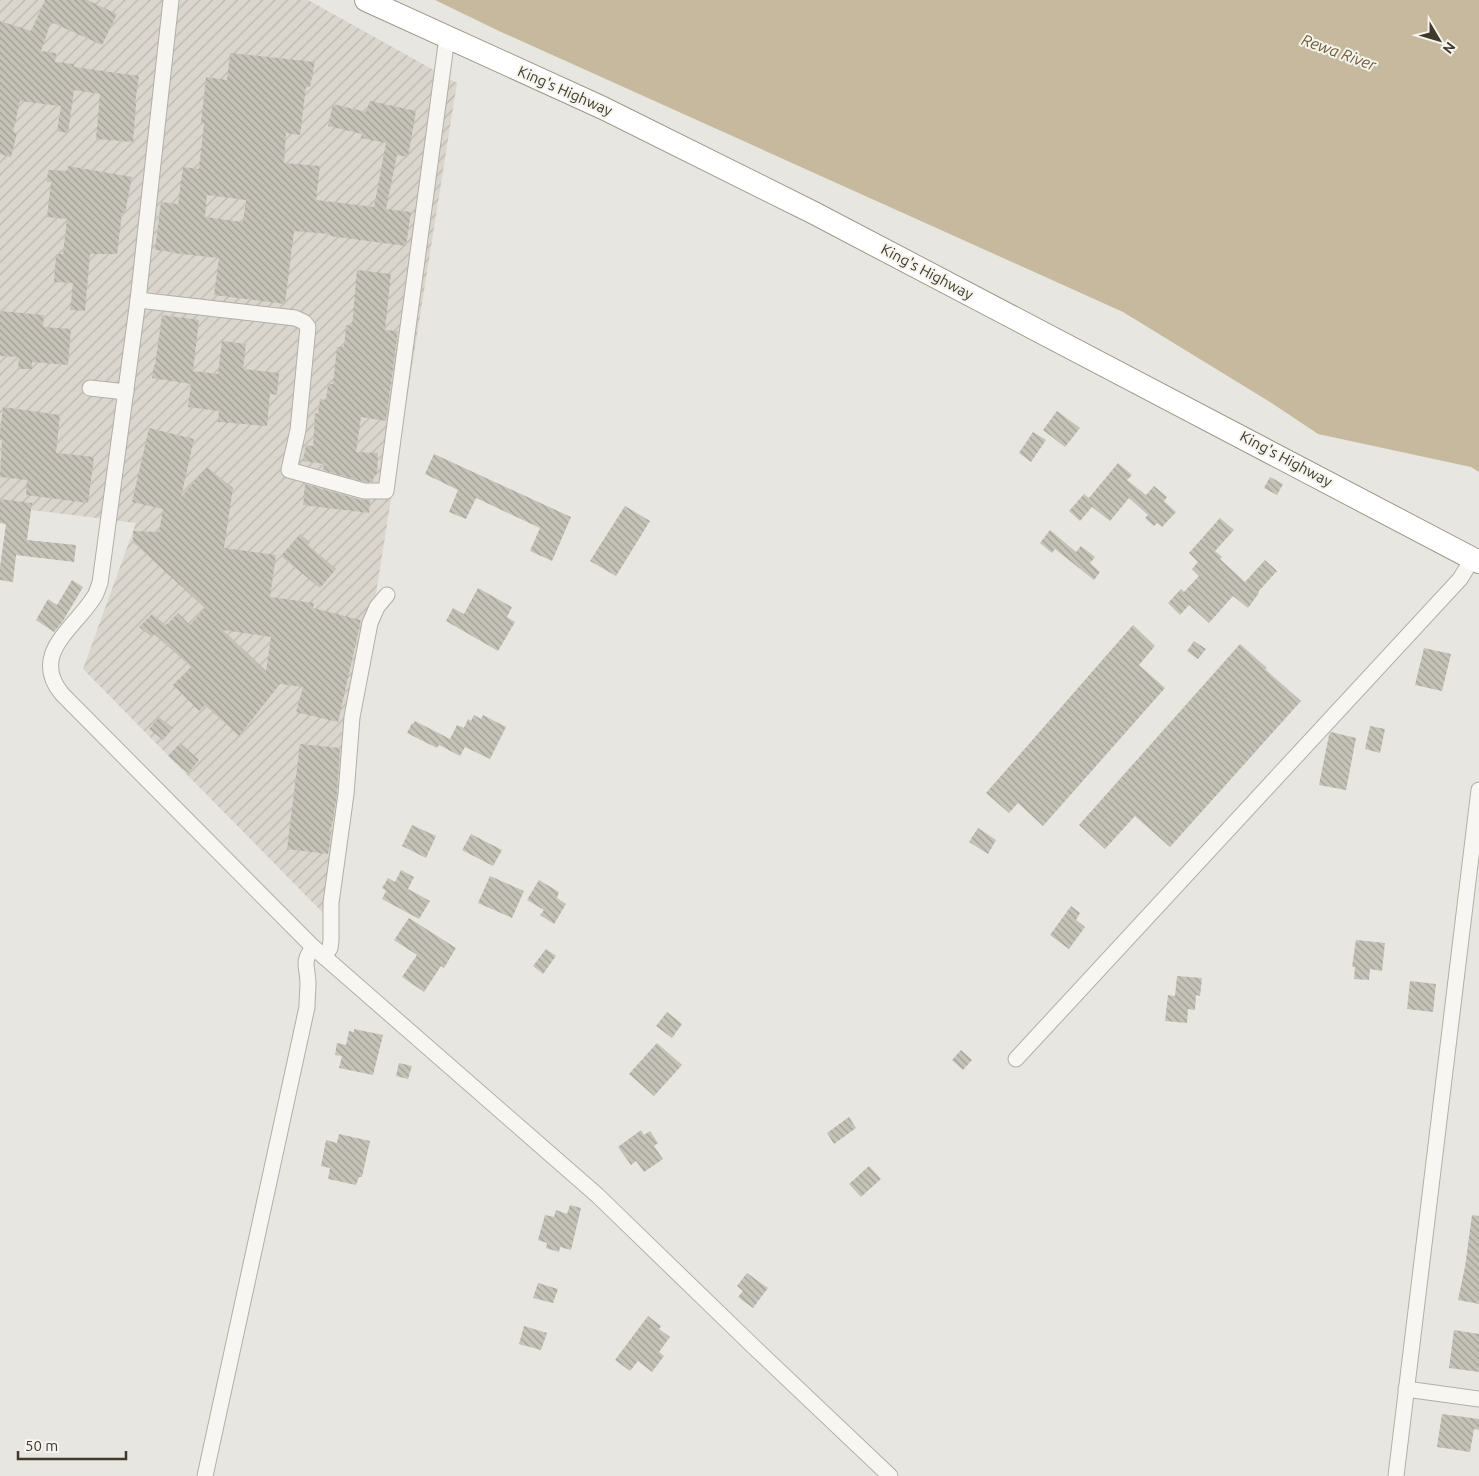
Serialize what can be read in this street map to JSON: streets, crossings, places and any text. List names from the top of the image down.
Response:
{
  "streets": {
    "highway": ["King's Highway"]
  },
  "water": ["Rewa River"],
  "scale_bar": "50 m",
  "north": "bottom right"
}
